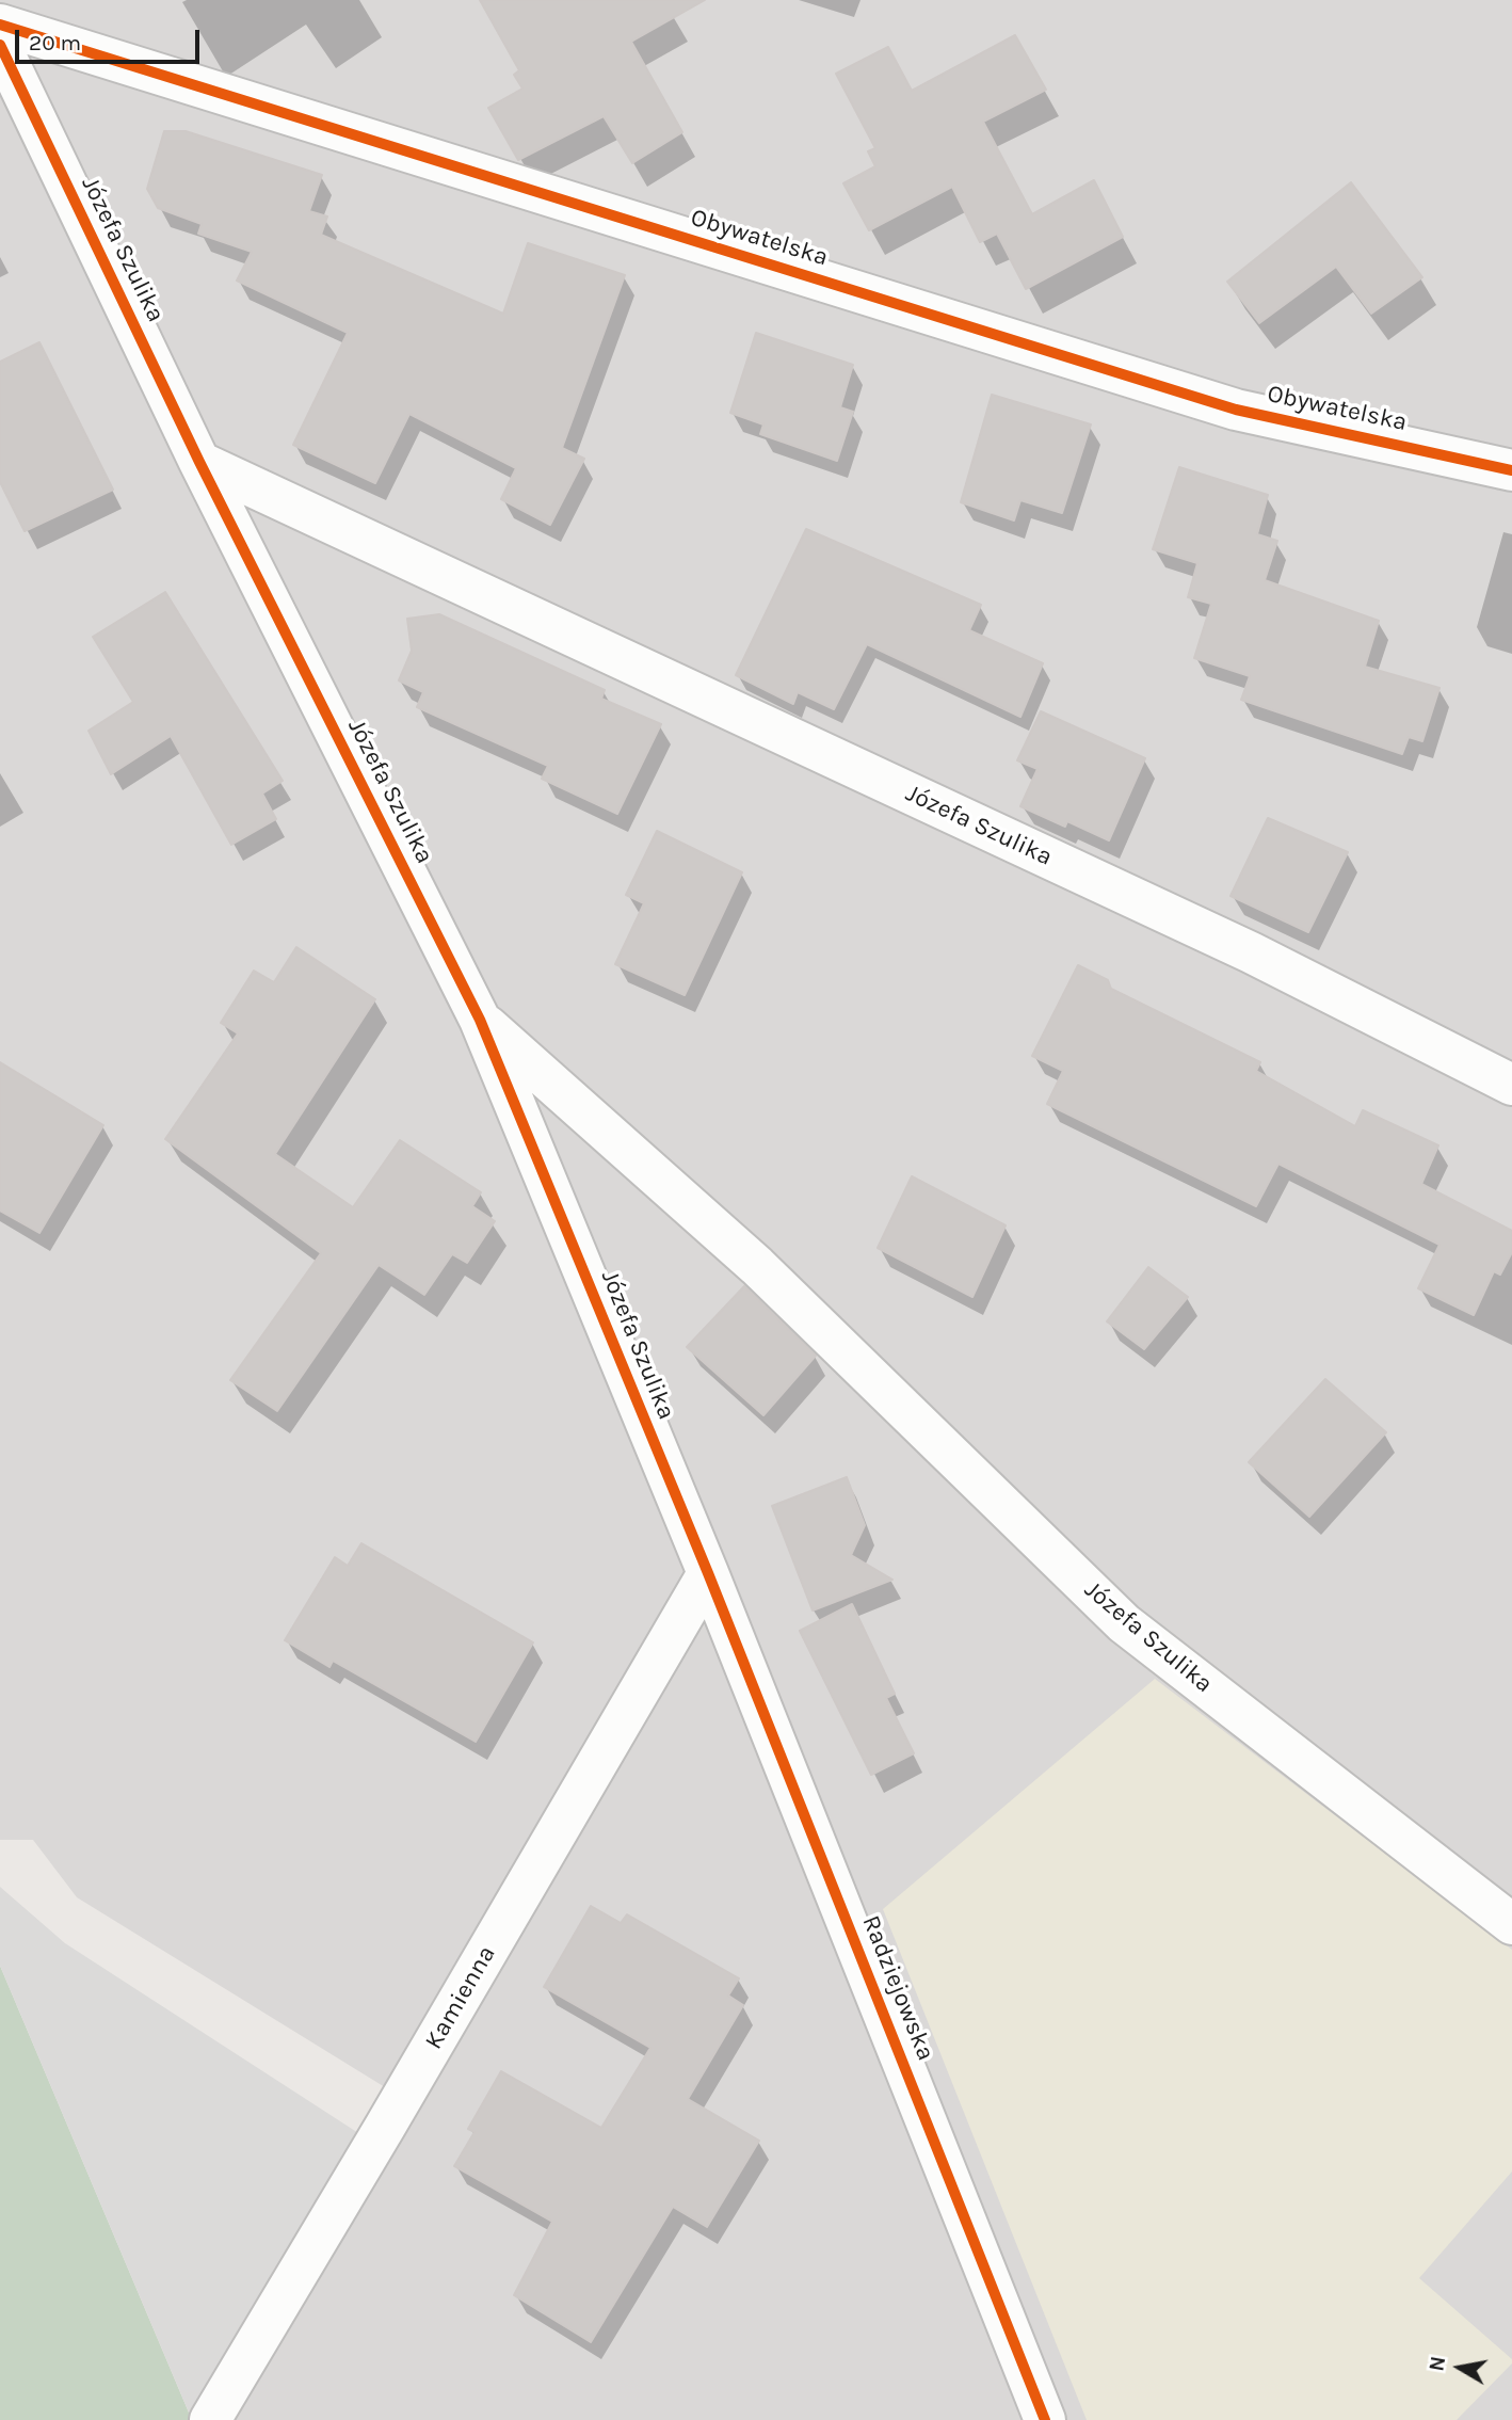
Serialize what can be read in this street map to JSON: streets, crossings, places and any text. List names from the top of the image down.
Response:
{
  "streets": {
    "street": [
      "Obywatelska",
      "Józefa Szulika",
      "Radziejowska",
      "Kamienna"
    ]
  },
  "crossings": [
    ["Józefa Szulika", "Radziejowska"],
    ["Józefa Szulika", "Kamienna"],
    ["Radziejowska", "Kamienna"]
  ],
  "scale_bar": "20 m",
  "north": "left"
}
